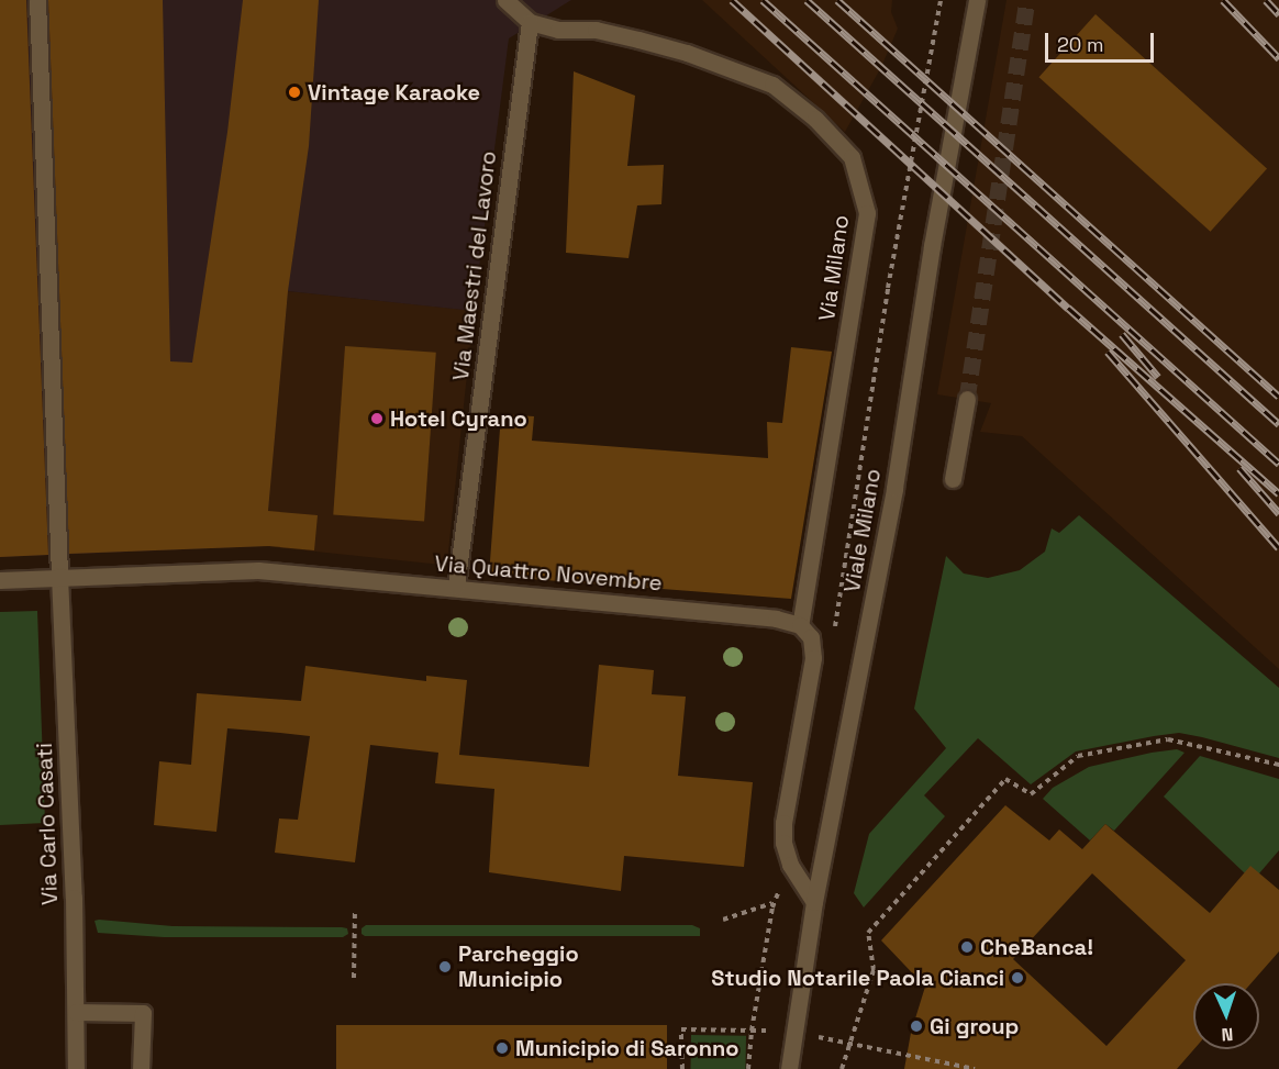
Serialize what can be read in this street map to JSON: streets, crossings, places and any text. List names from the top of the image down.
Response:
{
  "streets": {
    "street": [
      "Via Maestri del Lavoro",
      "Via Milano",
      "Viale Milano",
      "Via Quattro Novembre",
      "Via Carlo Casati"
    ]
  },
  "crossings": [
    ["Via Maestri del Lavoro", "Via Milano"],
    ["Via Maestri del Lavoro", "Via Quattro Novembre"],
    ["Via Milano", "Via Quattro Novembre"],
    ["Via Quattro Novembre", "Via Carlo Casati"]
  ],
  "places": [
    "Vintage Karaoke",
    "Hotel Cyrano",
    "CheBanca!",
    "Parcheggio Municipio",
    "Studio Notarile Paola Cianci",
    "Gi group",
    "Municipio di Saronno"
  ],
  "scale_bar": "20 m",
  "north": "bottom"
}
